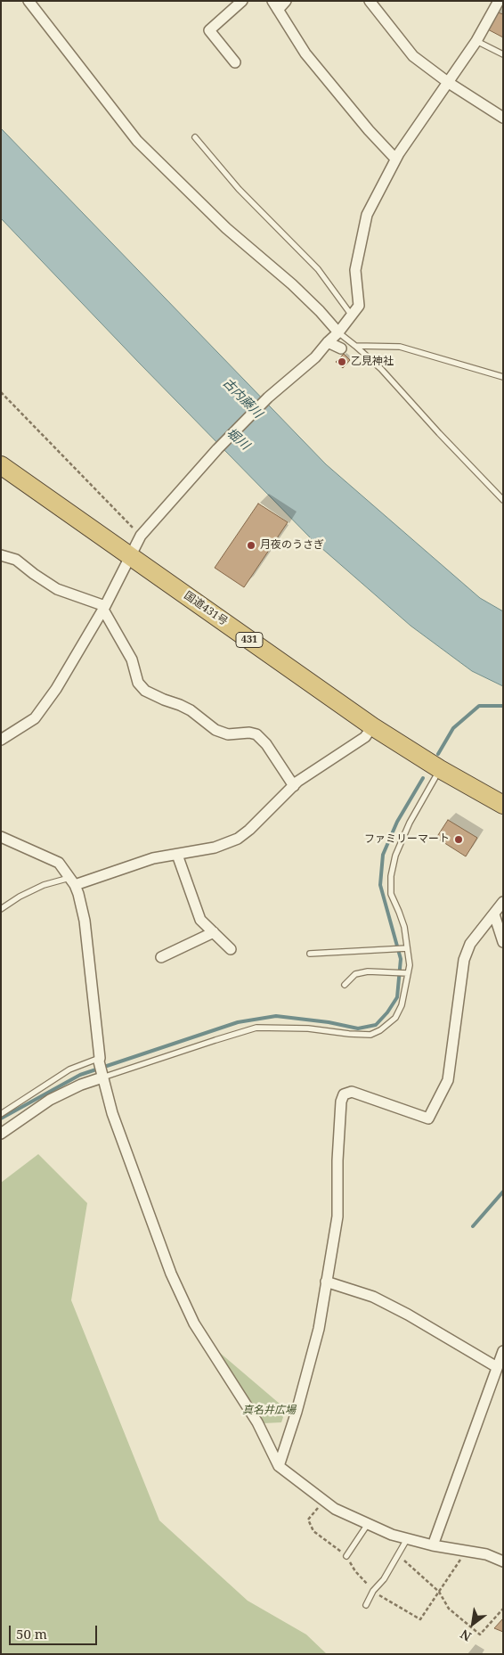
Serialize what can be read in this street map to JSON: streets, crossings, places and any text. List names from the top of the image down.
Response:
{
  "streets": {
    "highway": ["国道431号", "431"]
  },
  "water": ["古内藤川", "堀川"],
  "parks": ["真名井広場"],
  "places": ["乙見神社", "月夜のうさぎ", "ファミリーマート"],
  "scale_bar": "50 m",
  "north": "bottom left"
}
